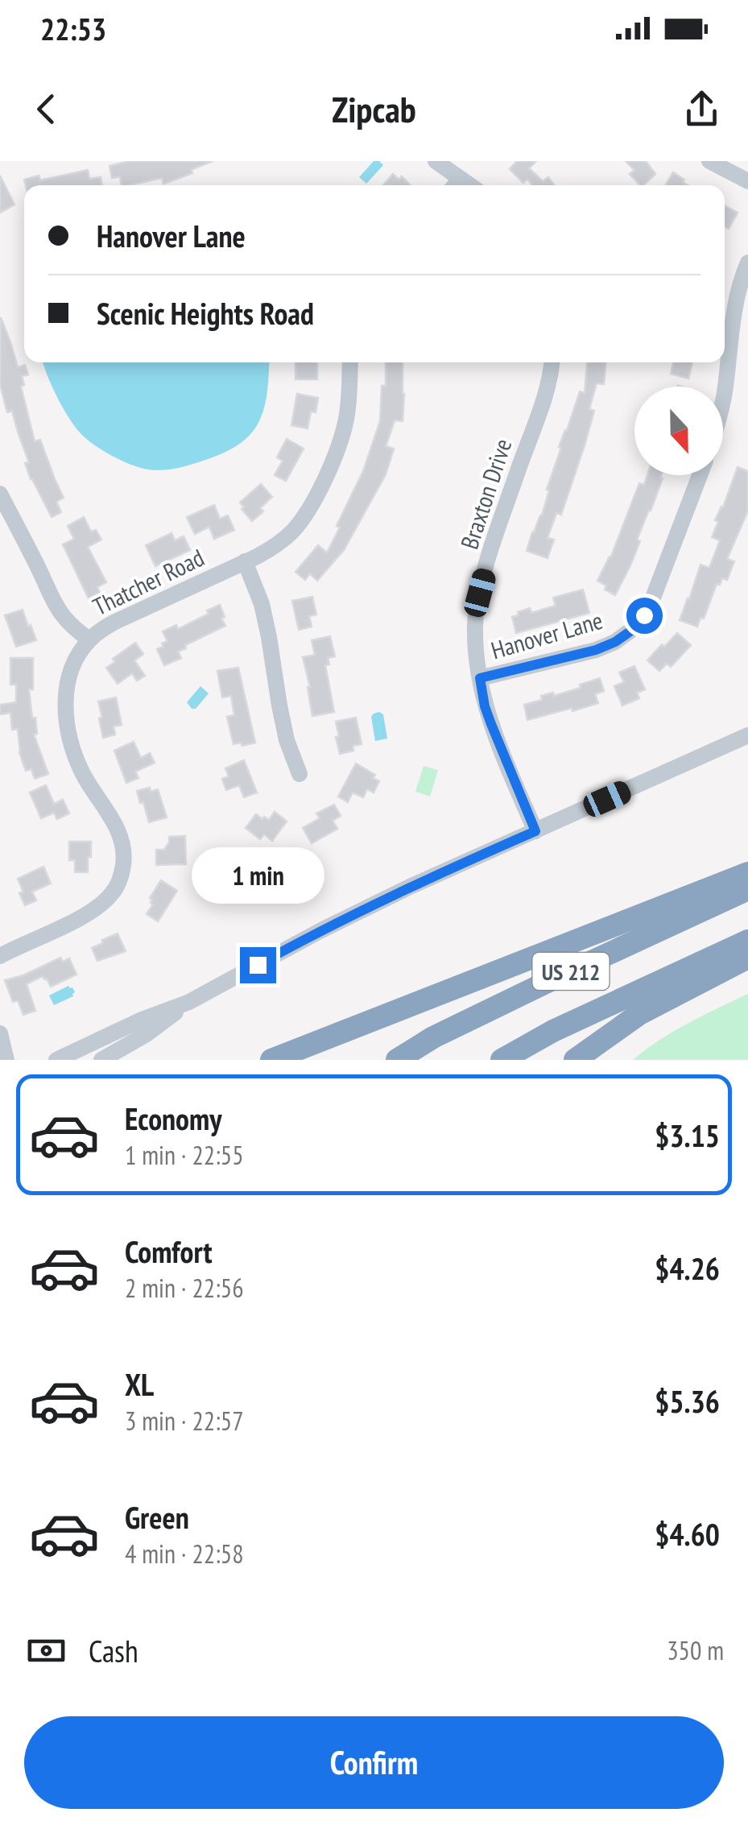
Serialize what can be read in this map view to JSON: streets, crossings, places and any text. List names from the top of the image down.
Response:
{
  "streets": {
    "highway": ["US 212"],
    "street": ["Braxton Drive", "Thatcher Road", "Hanover Lane"]
  },
  "crossings": [
    ["Braxton Drive", "Hanover Lane"]
  ],
  "north": "bottom",
  "page": {
    "status": "22:53",
    "header": "Zipcab",
    "banner": ["Hanover Lane", "Scenic Heights Road"],
    "bubble": "1 min",
    "list": [
      {
        "name": "Economy",
        "note": "1 min · 22:55",
        "value": "$3.15"
      },
      {
        "name": "Comfort",
        "note": "2 min · 22:56",
        "value": "$4.26"
      },
      {
        "name": "XL",
        "note": "3 min · 22:57",
        "value": "$5.36"
      },
      {
        "name": "Green",
        "note": "4 min · 22:58",
        "value": "$4.60"
      }
    ],
    "pay": ["Cash", "350 m"],
    "buttons": "Confirm"
  }
}
